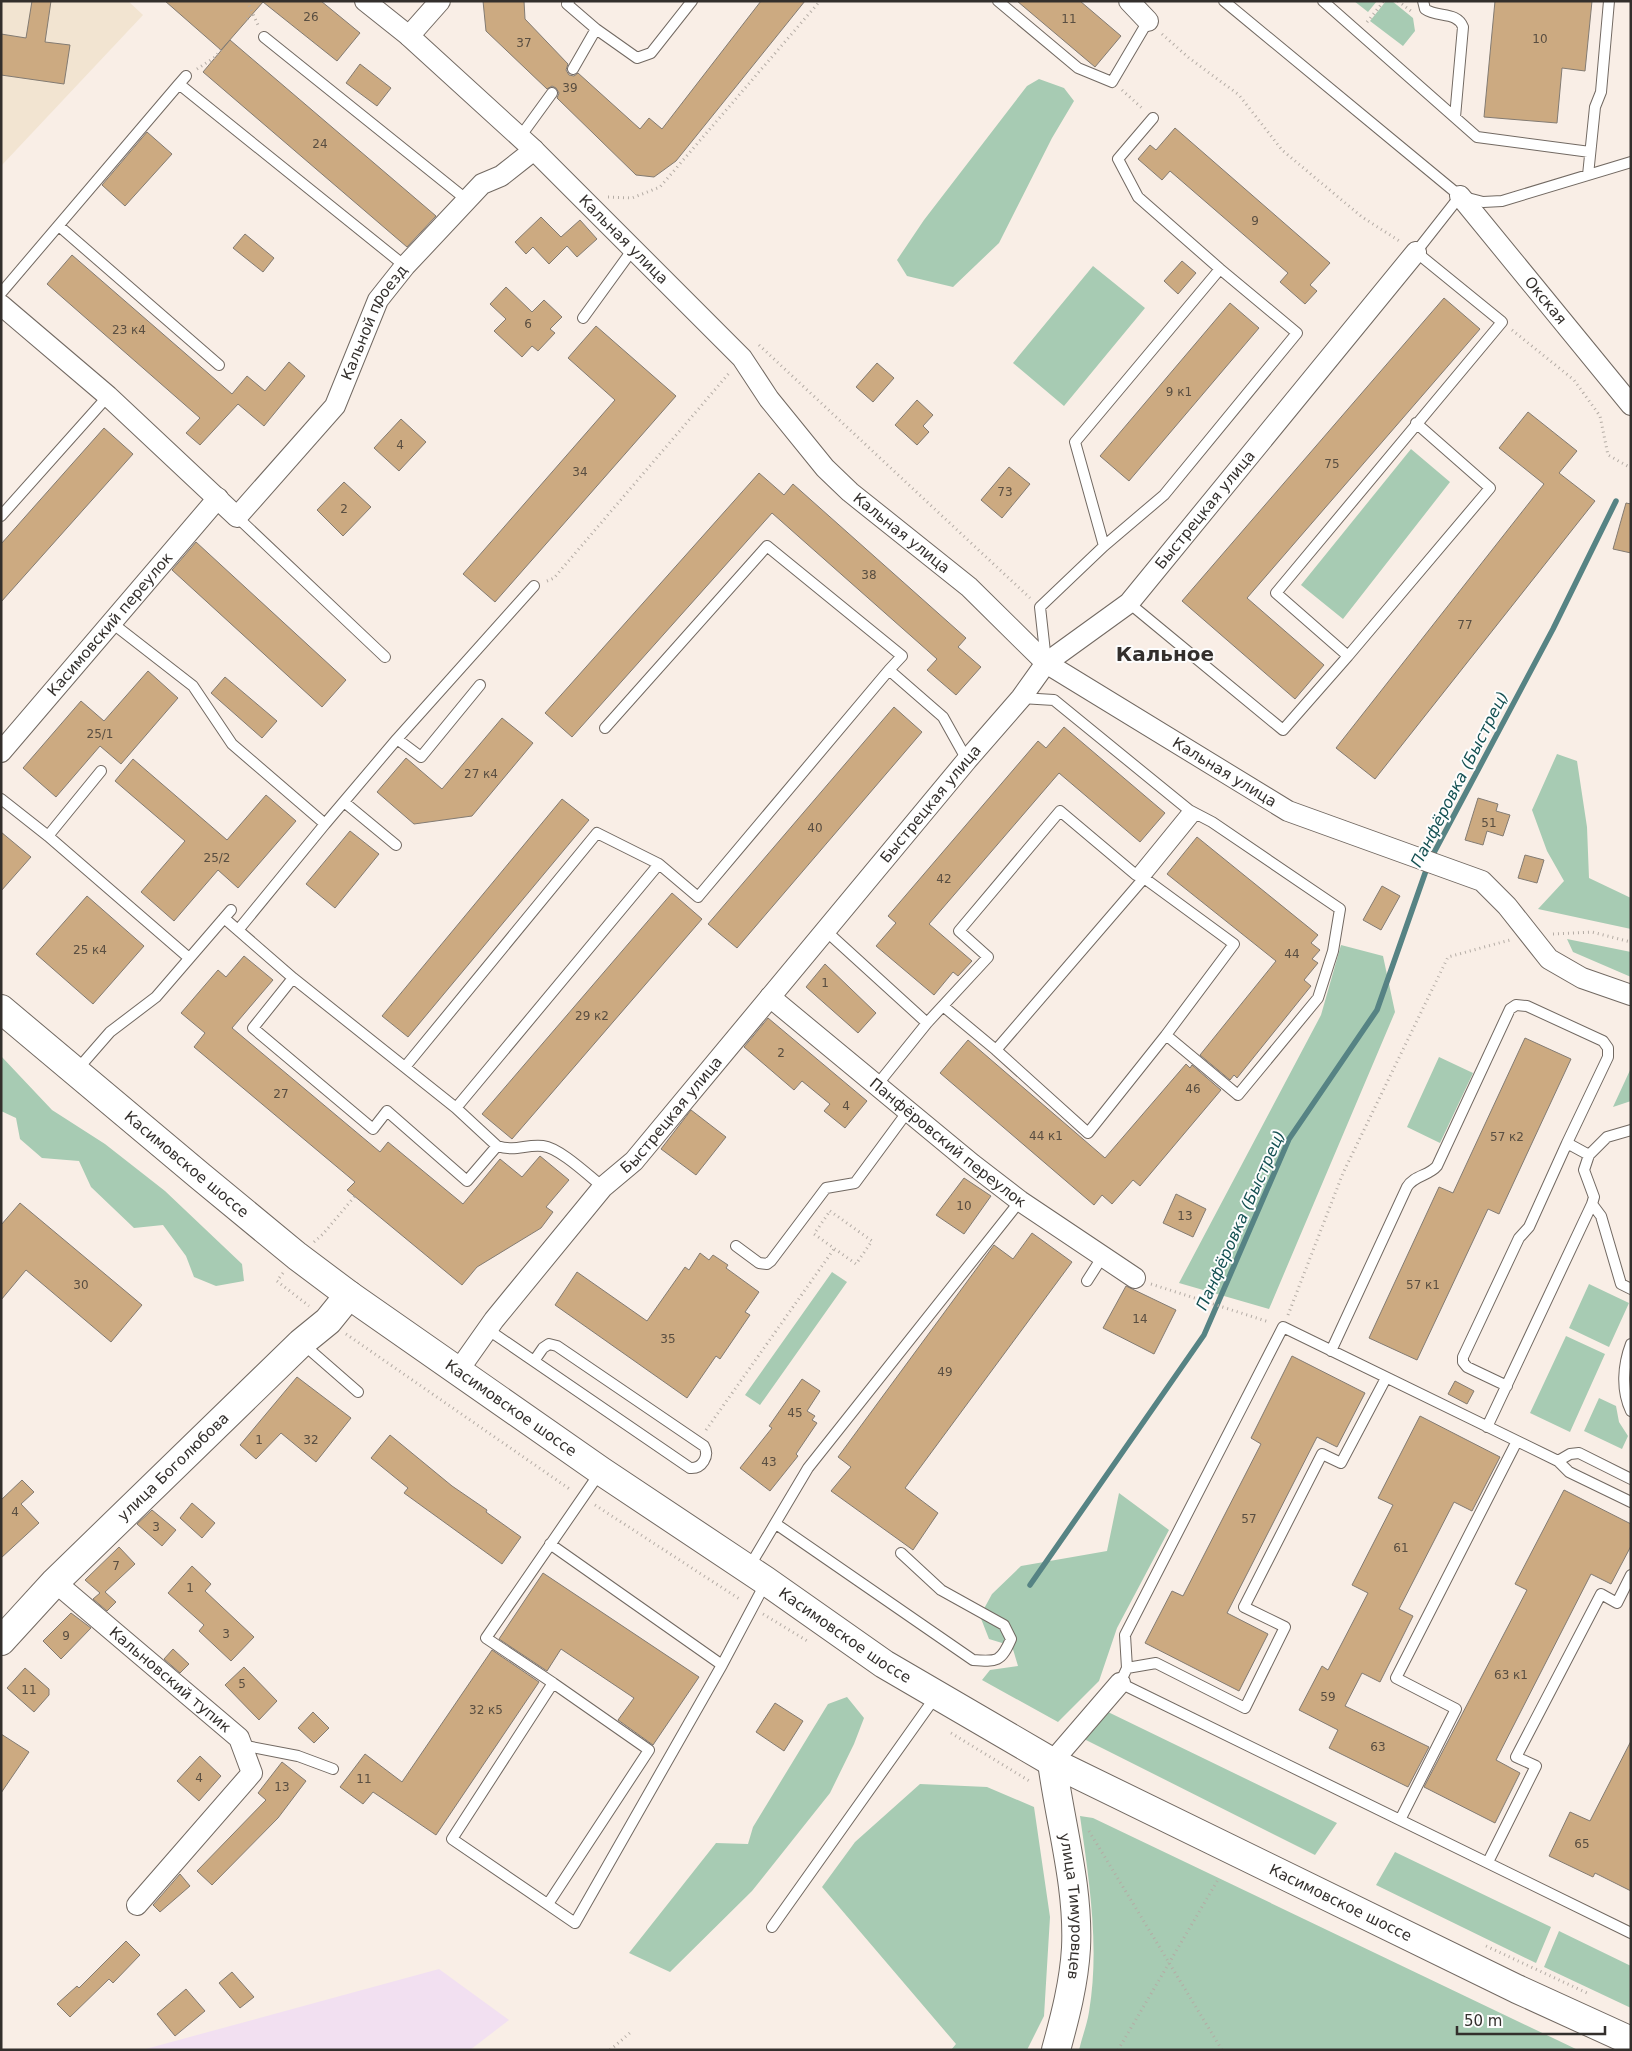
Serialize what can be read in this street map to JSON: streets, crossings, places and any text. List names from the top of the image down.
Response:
{
  "streets": {
    "main road": ["Касимовское шоссе", "улица Боголюбова", "улица Тимуровцев"],
    "street": [
      "Кальная улица",
      "Окская",
      "Кальной проезд",
      "Быстрецкая улица",
      "Касимовский переулок",
      "Панфёровский переулок",
      "Кальновский тупик"
    ]
  },
  "crossings": [
    ["Кальная улица", "Кальной проезд"],
    ["Кальная улица", "Быстрецкая улица"],
    ["Быстрецкая улица", "Панфёровский переулок"],
    ["Быстрецкая улица", "Касимовское шоссе"],
    ["Касимовское шоссе", "улица Боголюбова"],
    ["Касимовское шоссе", "улица Тимуровцев"],
    ["улица Боголюбова", "Кальновский тупик"]
  ],
  "districts": ["Кальное"],
  "water": ["Панфёровка (Быстрец)"],
  "house_numbers": [
    "26",
    "11",
    "10",
    "37",
    "39",
    "24",
    "9",
    "6",
    "23 к4",
    "9 к1",
    "4",
    "75",
    "34",
    "73",
    "2",
    "38",
    "77",
    "25/1",
    "27 к4",
    "51",
    "40",
    "25/2",
    "42",
    "25 к4",
    "44",
    "1",
    "29 к2",
    "2",
    "46",
    "27",
    "4",
    "44 к1",
    "57 к2",
    "10",
    "13",
    "30",
    "57 к1",
    "14",
    "35",
    "49",
    "45",
    "1",
    "32",
    "43",
    "4",
    "57",
    "3",
    "61",
    "7",
    "1",
    "3",
    "9",
    "63 к1",
    "5",
    "11",
    "59",
    "32 к5",
    "63",
    "4",
    "11",
    "13",
    "65"
  ],
  "scale_bar": "50 m"
}
